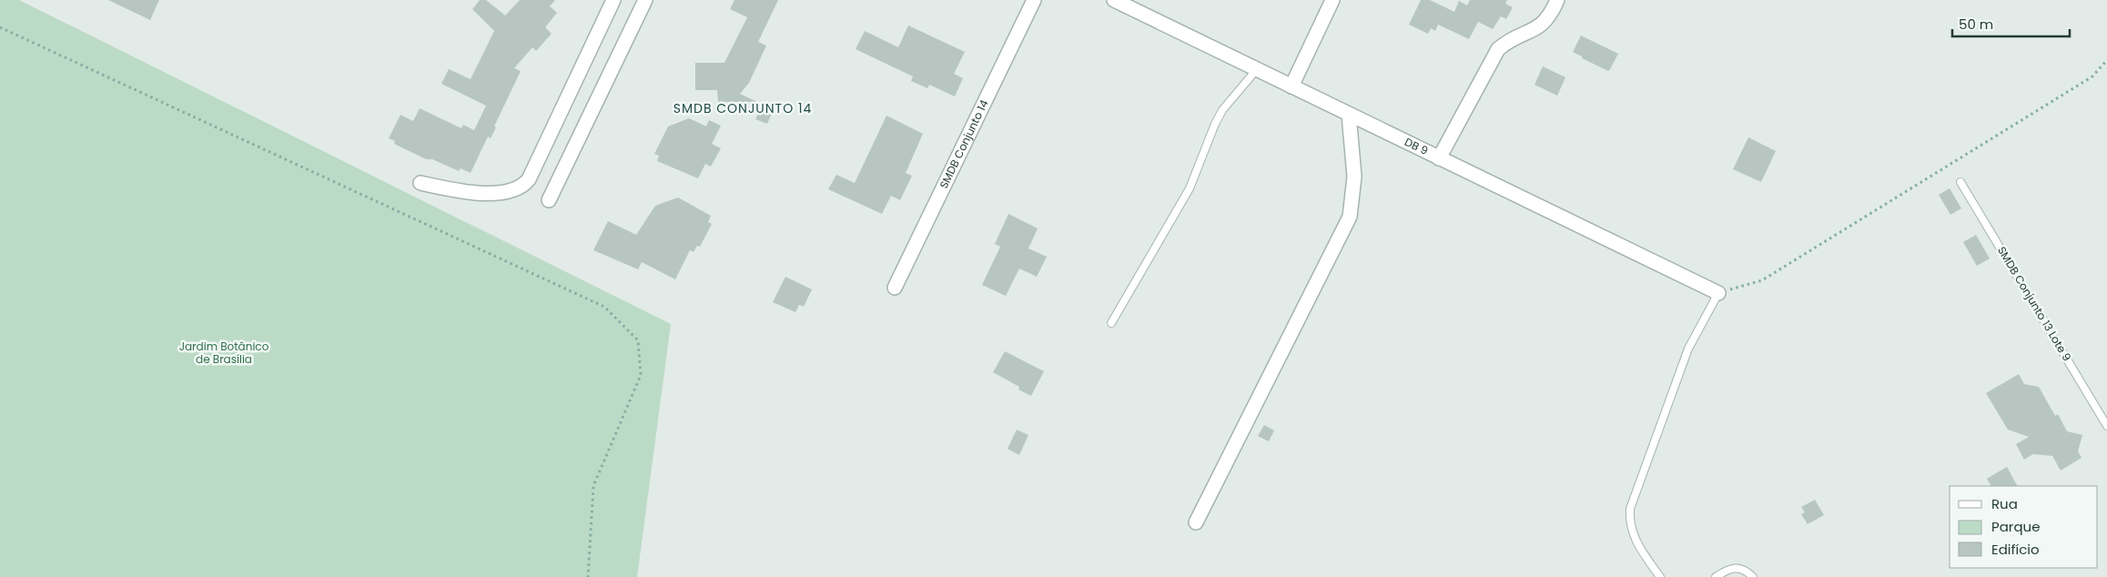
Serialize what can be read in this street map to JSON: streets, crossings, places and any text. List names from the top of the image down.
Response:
{
  "streets": {
    "street": ["SMDB Conjunto 14", "DB 9"],
    "lane": ["SMDB Conjunto 13 Lote 9"]
  },
  "districts": ["SMDB CONJUNTO 14"],
  "parks": ["Jardim Botânico de Brasília"],
  "legend": ["Rua", "Parque", "Edifício"],
  "scale_bar": "50 m"
}
